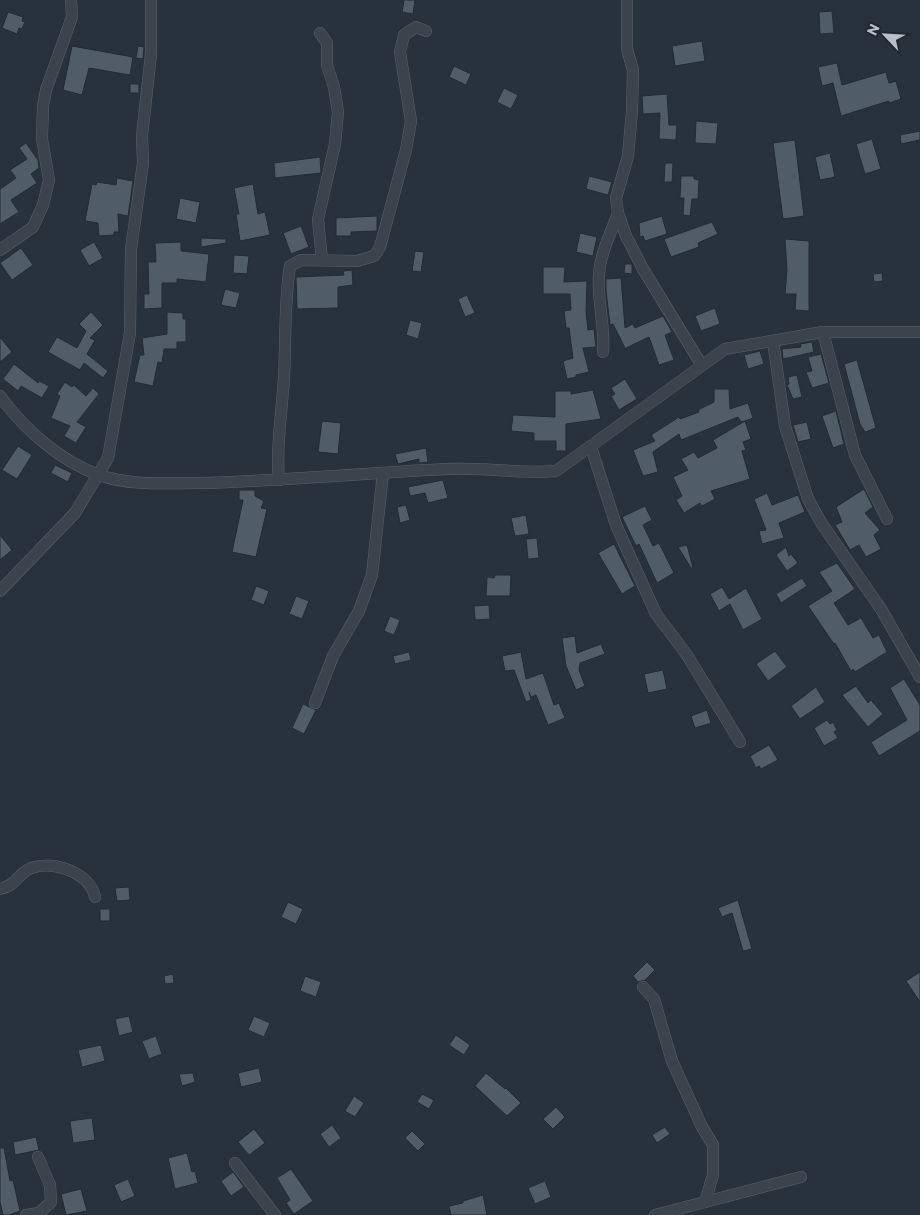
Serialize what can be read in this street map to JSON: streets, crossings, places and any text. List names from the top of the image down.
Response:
{
  "north": "top left"
}
